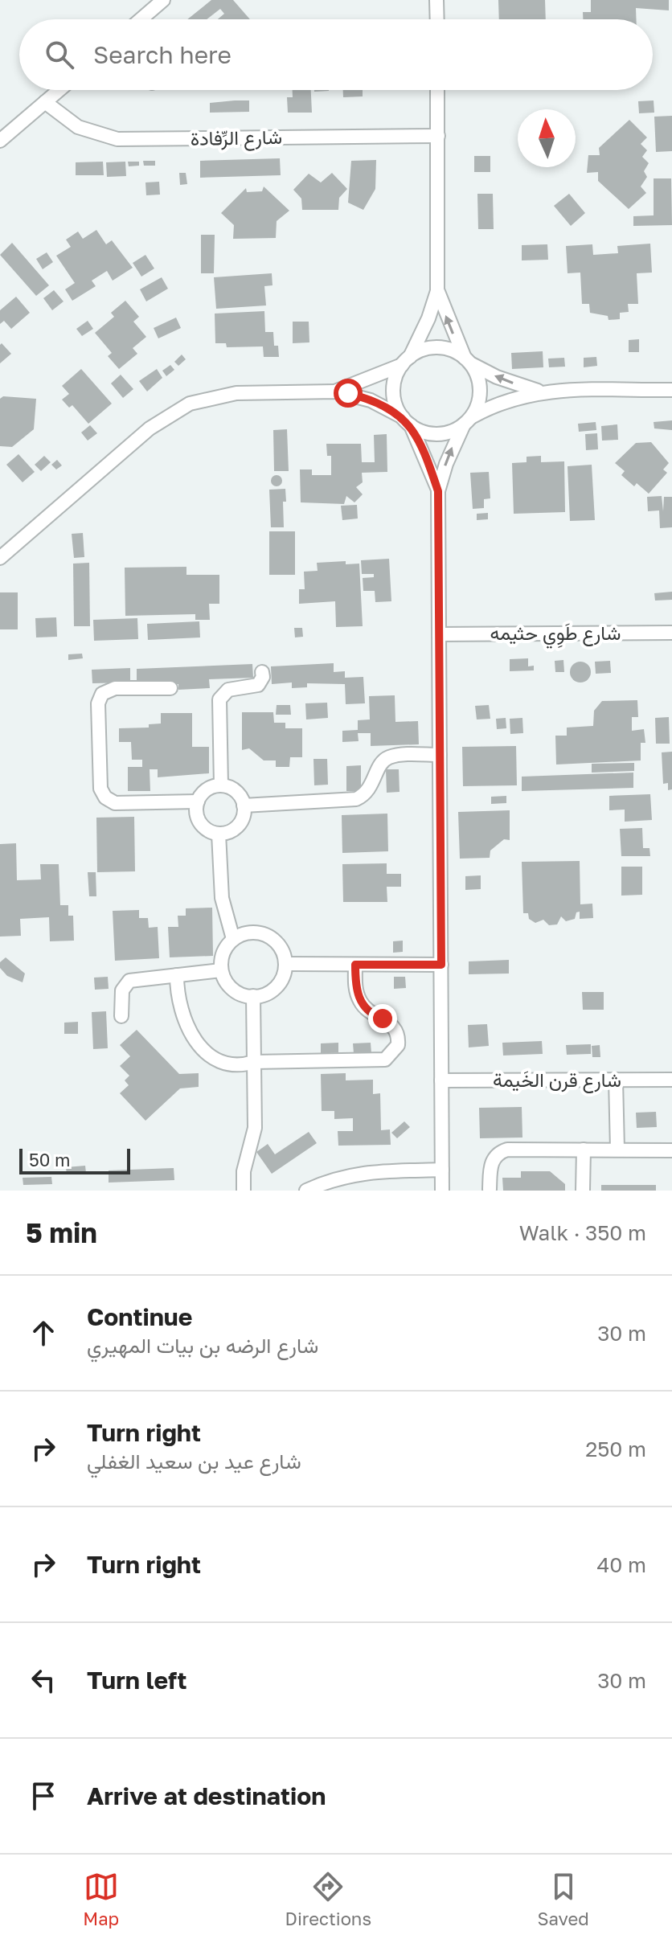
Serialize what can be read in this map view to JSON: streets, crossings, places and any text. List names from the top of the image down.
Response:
{
  "streets": {
    "street": ["شارع الرِّفادة", "شارع طَوِي حثيمه", "شارع قرن الخَيمة"]
  },
  "scale_bar": "50 m",
  "north": "top",
  "page": {
    "search": "Search here",
    "scale": "50 m",
    "heading": ["5 min", "Walk · 350 m"],
    "list": [
      ["Continue", "شارع الرضه بن بيات المهيري", "30 m"],
      ["Turn right", "شارع عيد بن سعيد الغفلي", "250 m"],
      ["Turn right", "40 m"],
      ["Turn left", "30 m"],
      "Arrive at destination"
    ],
    "nav": ["Map", "Directions", "Saved"]
  }
}
